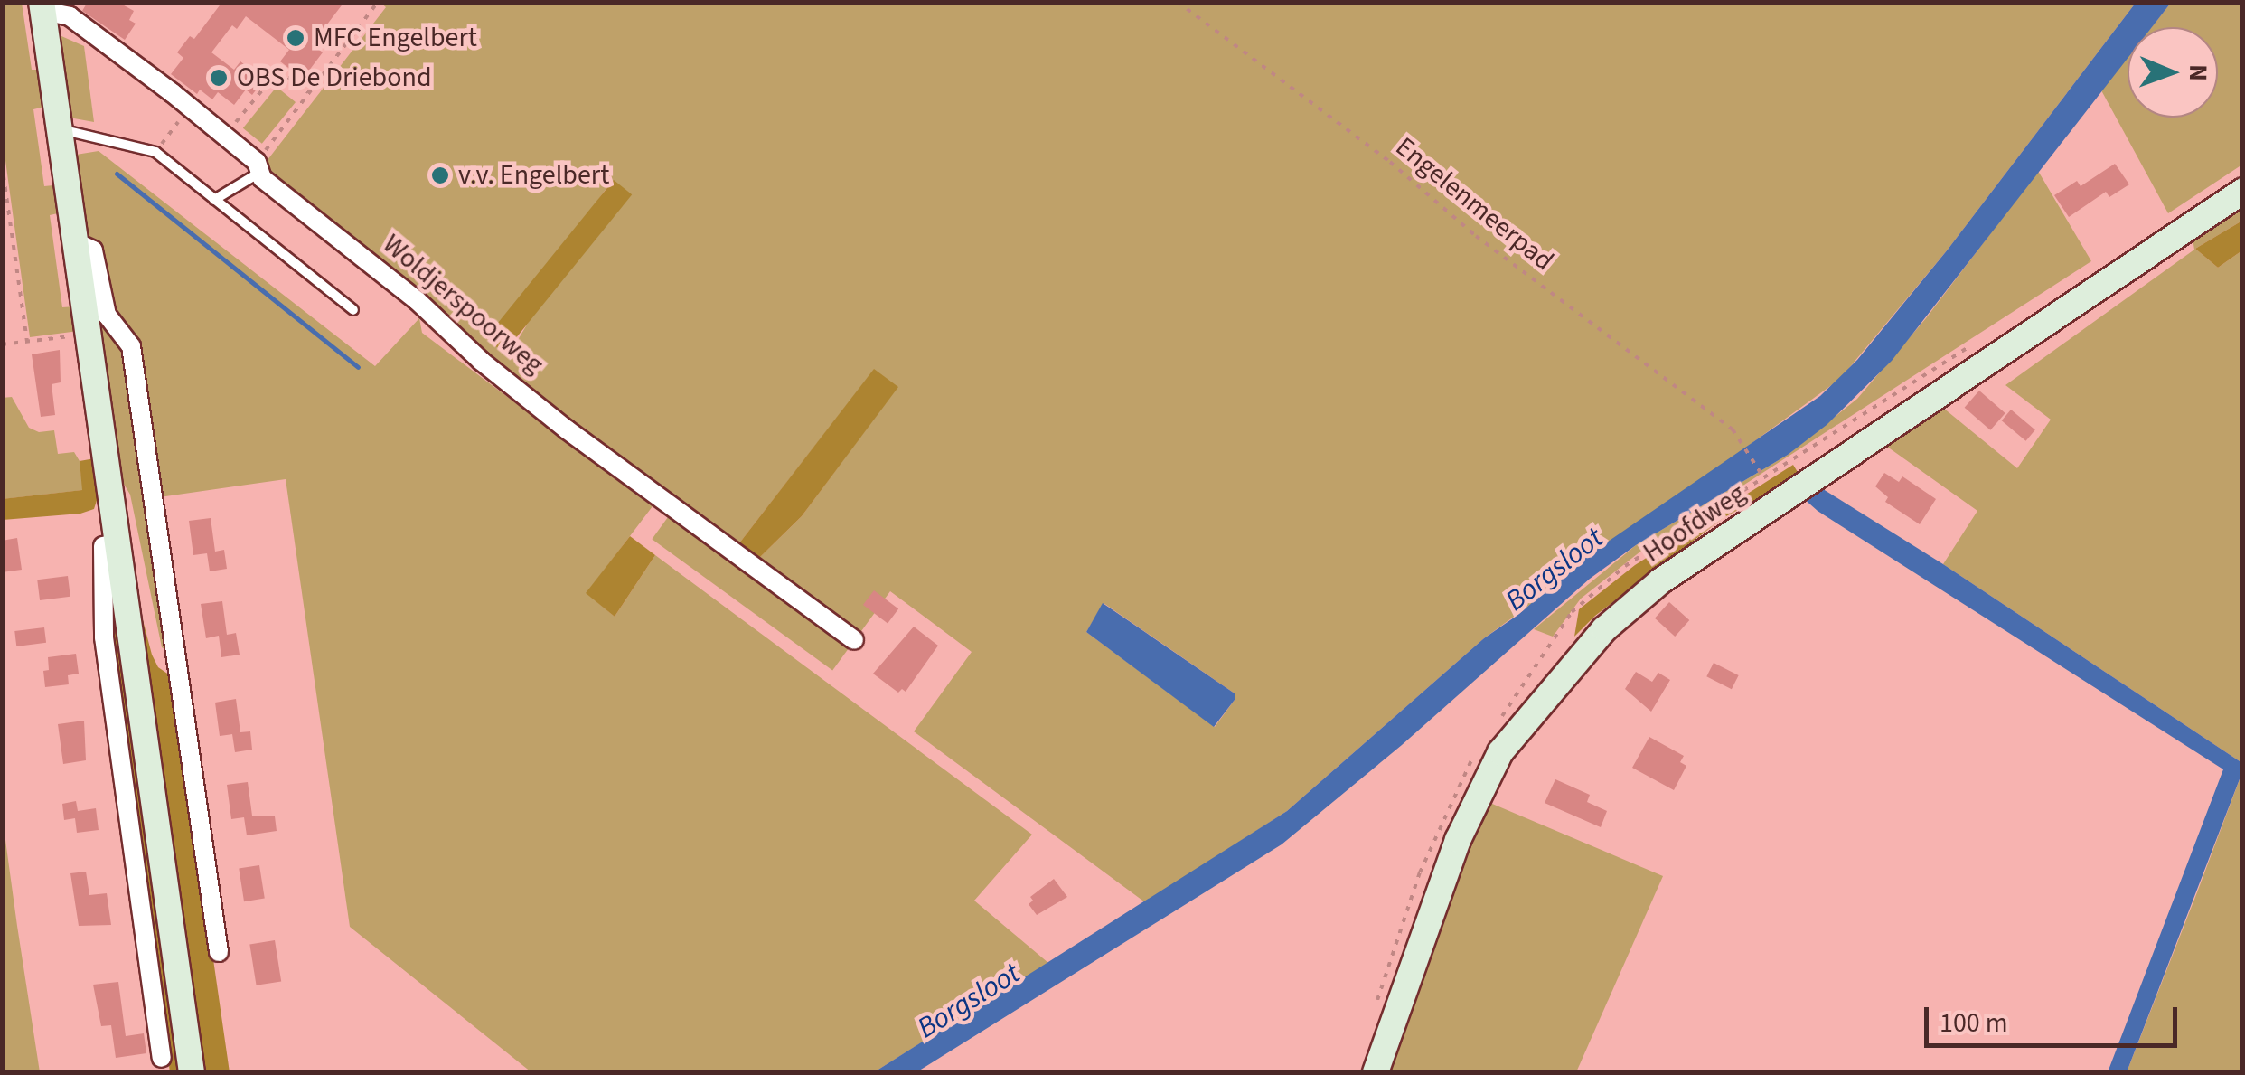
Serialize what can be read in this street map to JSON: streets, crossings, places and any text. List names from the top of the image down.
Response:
{
  "streets": {
    "main road": ["Woldjerspoorweg", "Hoofdweg"],
    "path": ["Engelenmeerpad"]
  },
  "water": ["Borgsloot"],
  "places": ["MFC Engelbert", "OBS De Driebond", "v.v. Engelbert"],
  "scale_bar": "100 m",
  "north": "right"
}
